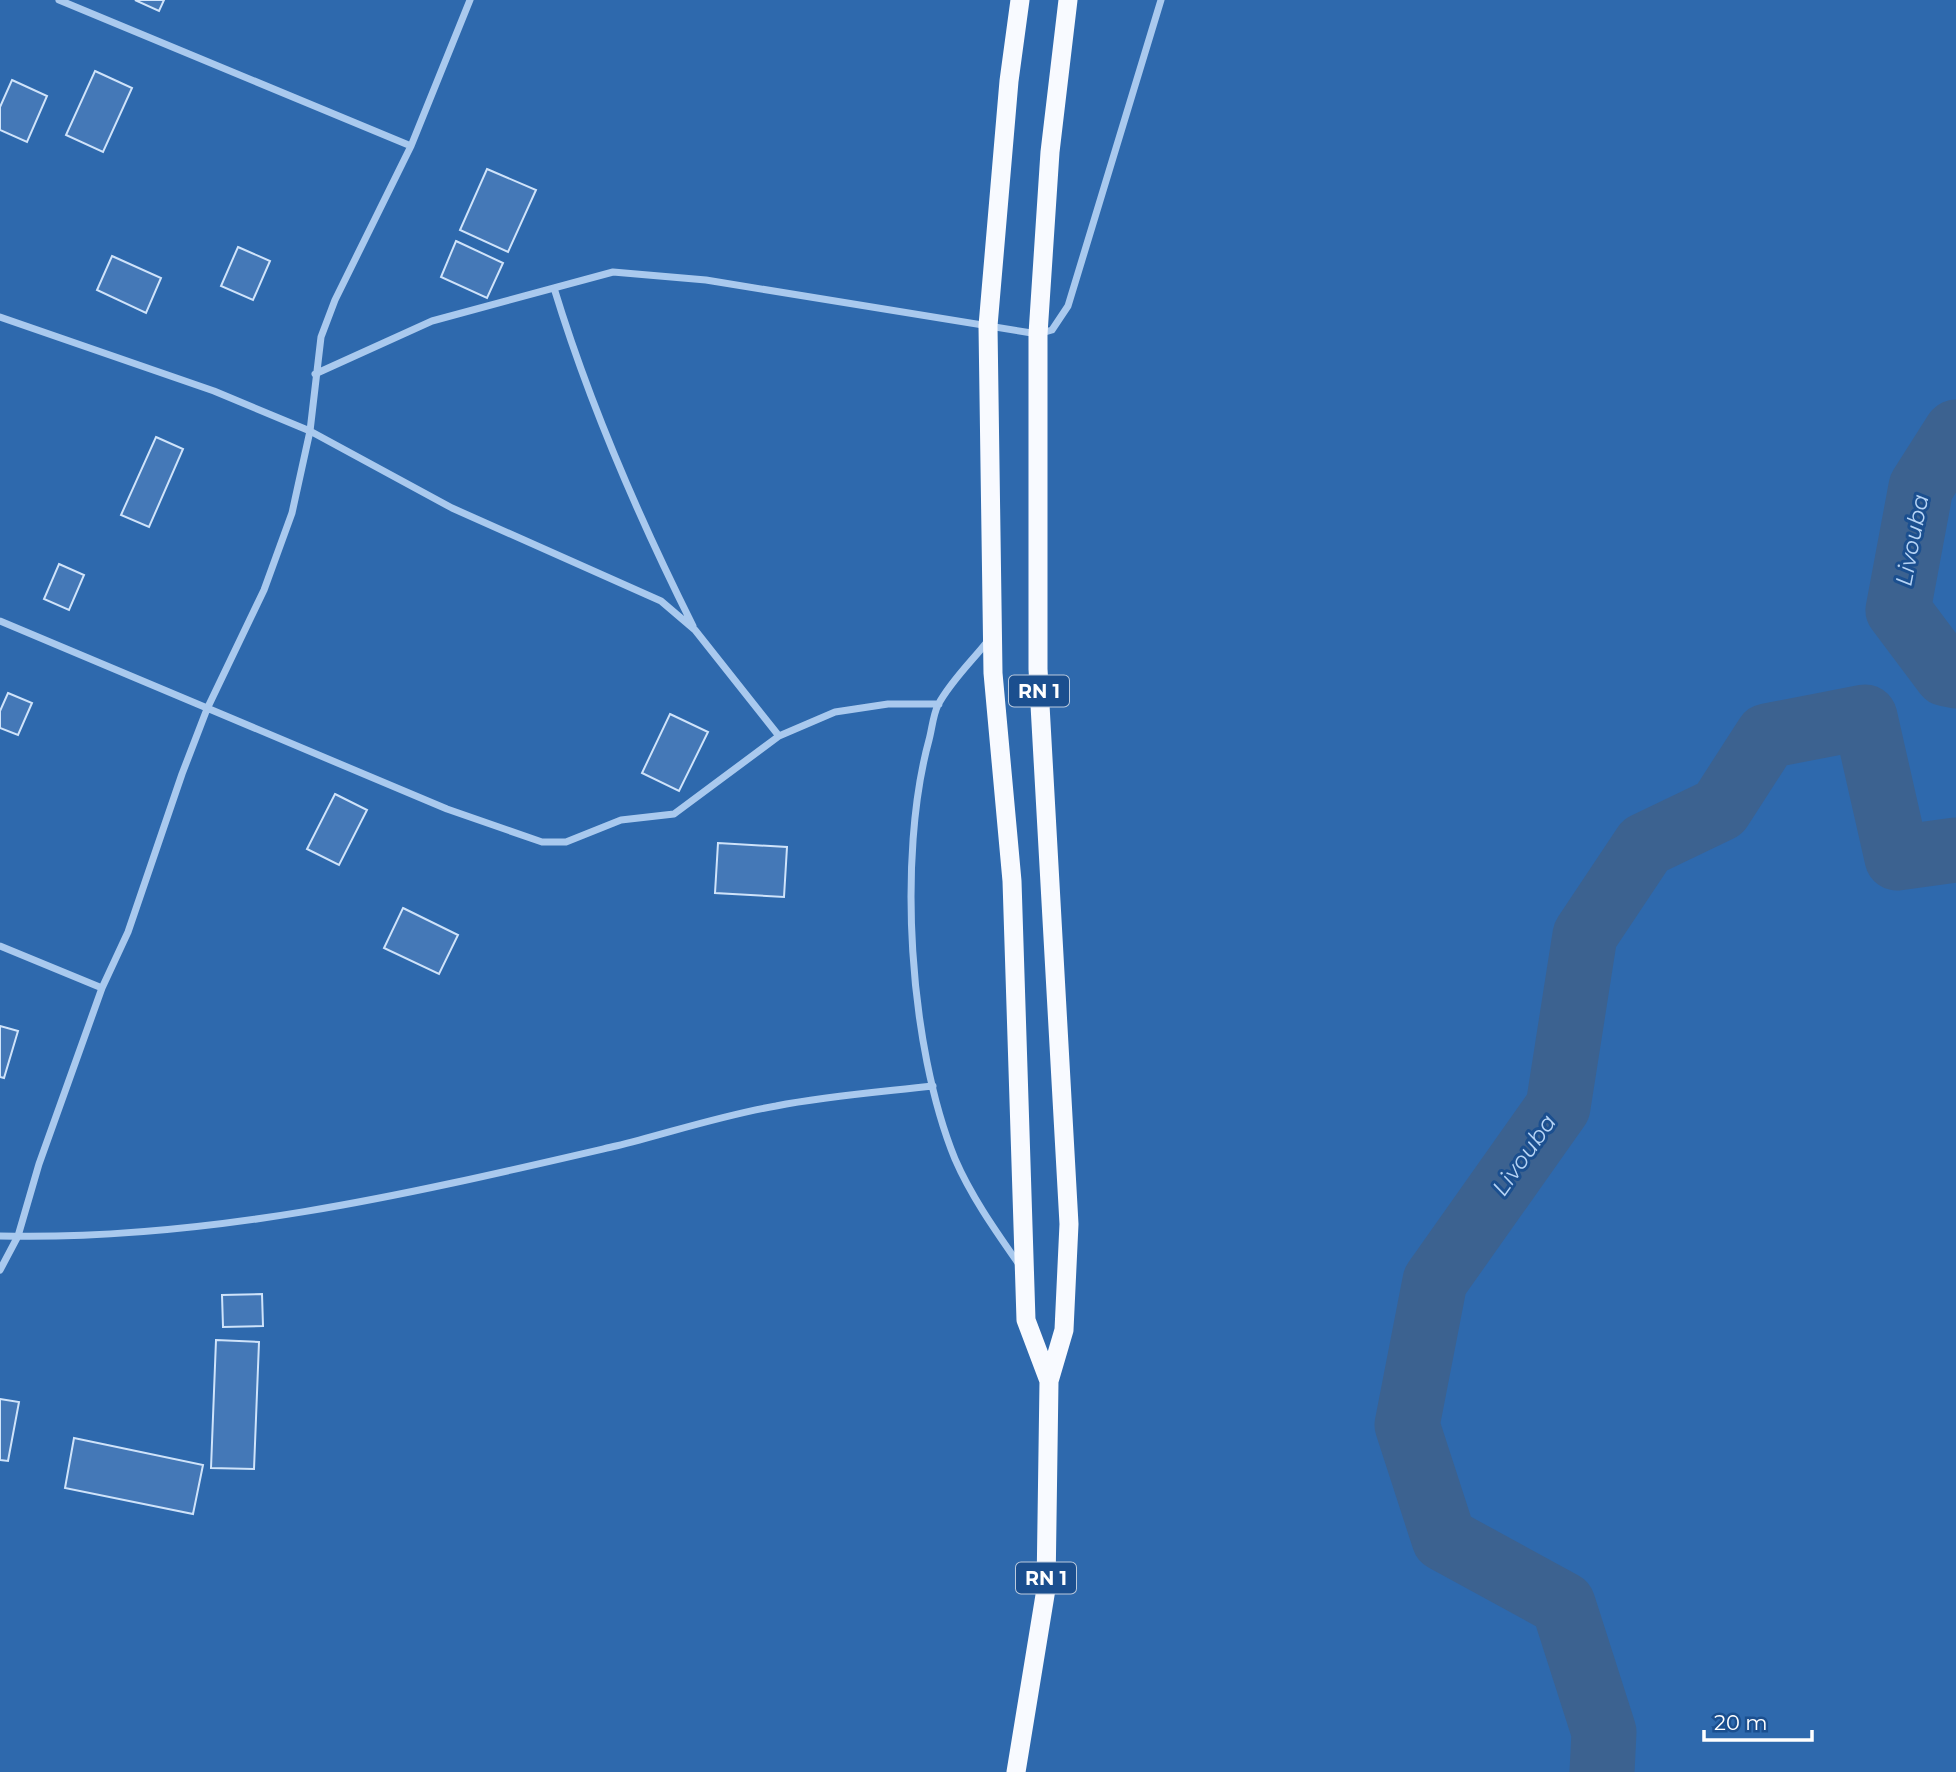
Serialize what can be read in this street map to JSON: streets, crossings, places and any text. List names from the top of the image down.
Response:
{
  "streets": {
    "highway": ["RN 1"]
  },
  "water": ["Livouba"],
  "scale_bar": "20 m"
}
